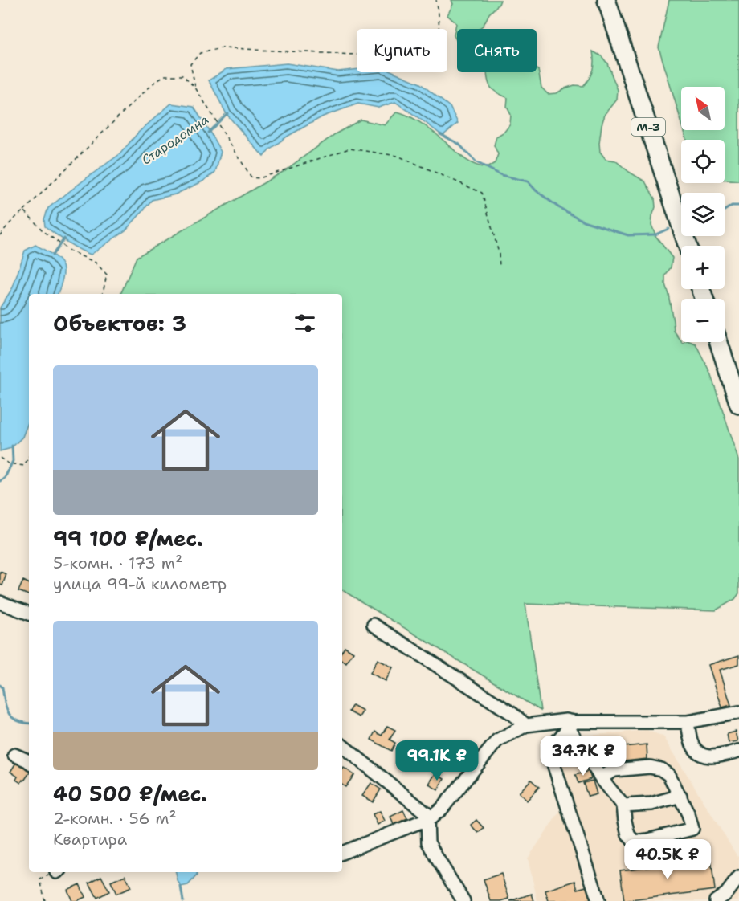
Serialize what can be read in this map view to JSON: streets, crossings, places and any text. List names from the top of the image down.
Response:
{
  "streets": {
    "highway": ["М-3"]
  },
  "water": ["Стародомна"],
  "north": "top left",
  "page": {
    "chip": ["Купить", "Снять"],
    "map_buttons": ["+", "−"],
    "heading": "Объектов: 3",
    "list": [
      {
        "name": "99 100 ₽/мес.",
        "note": "5-комн. · 173 m² · улица 99-й километр"
      },
      {
        "name": "40 500 ₽/мес.",
        "note": "2-комн. · 56 m² · Квартира"
      }
    ],
    "price": ["34.7K ₽", "99.1K ₽", "40.5K ₽"]
  }
}
